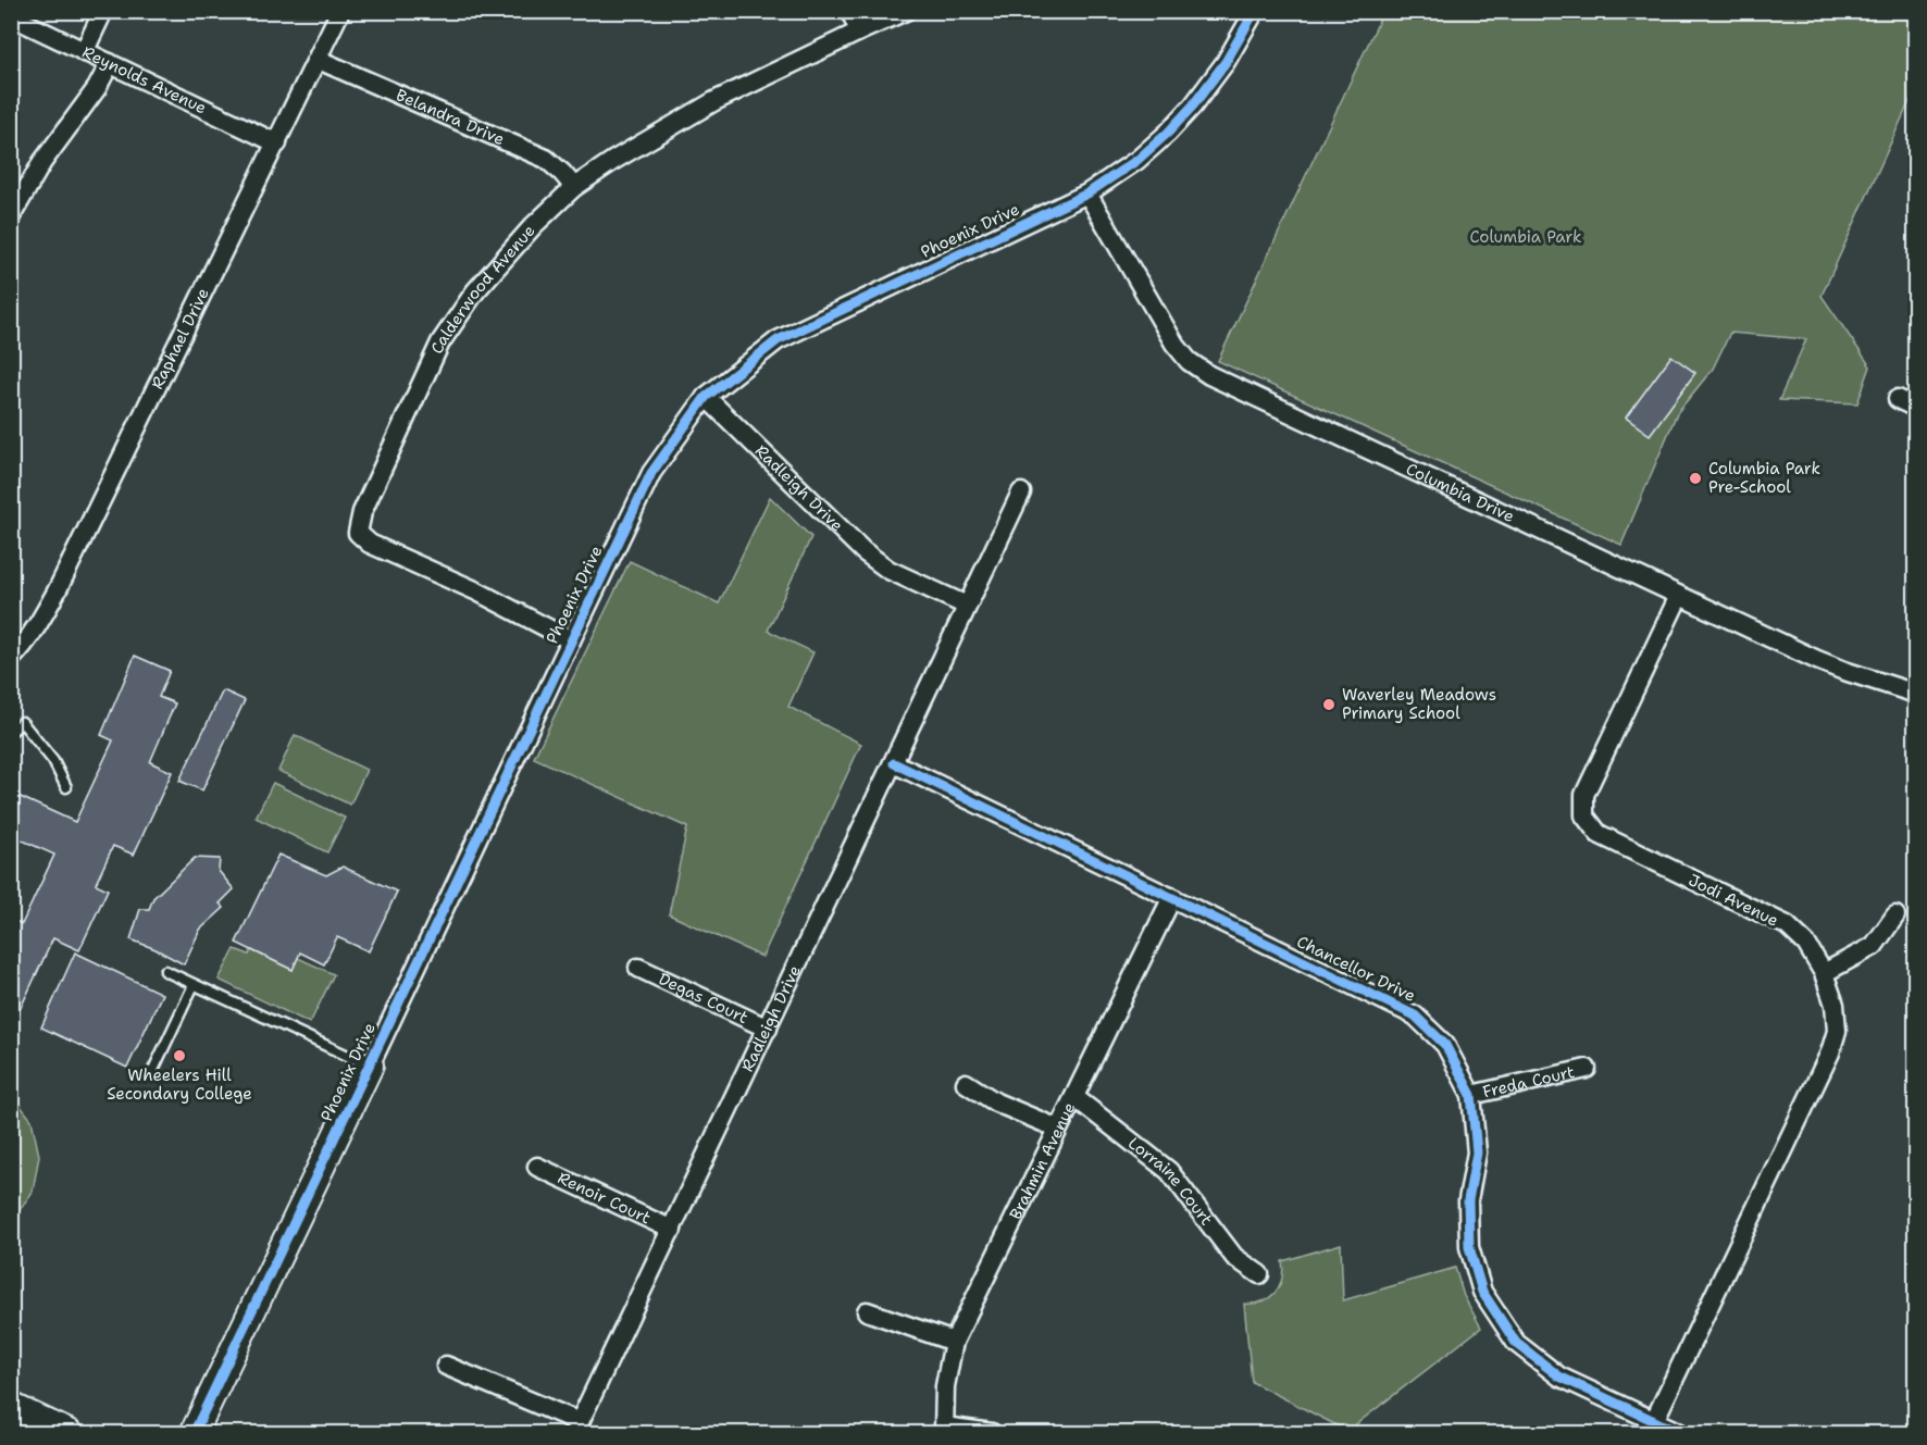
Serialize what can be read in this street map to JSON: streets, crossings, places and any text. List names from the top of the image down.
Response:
{
  "streets": {
    "street": [
      "Reynolds Avenue",
      "Belandra Drive",
      "Phoenix Drive",
      "Calderwood Avenue",
      "Raphael Drive",
      "Radleigh Drive",
      "Columbia Drive",
      "Jodi Avenue",
      "Chancellor Drive",
      "Degas Court",
      "Freda Court",
      "Brahmin Avenue",
      "Lorraine Court",
      "Renoir Court"
    ]
  },
  "crossings": [
    ["Reynolds Avenue", "Raphael Drive"],
    ["Belandra Drive", "Calderwood Avenue"],
    ["Belandra Drive", "Raphael Drive"],
    ["Phoenix Drive", "Calderwood Avenue"],
    ["Phoenix Drive", "Radleigh Drive"],
    ["Phoenix Drive", "Columbia Drive"],
    ["Radleigh Drive", "Chancellor Drive"],
    ["Radleigh Drive", "Degas Court"],
    ["Radleigh Drive", "Renoir Court"],
    ["Columbia Drive", "Jodi Avenue"],
    ["Jodi Avenue", "Chancellor Drive"],
    ["Chancellor Drive", "Freda Court"],
    ["Chancellor Drive", "Brahmin Avenue"],
    ["Brahmin Avenue", "Lorraine Court"]
  ],
  "parks": ["Columbia Park"],
  "places": ["Columbia Park Pre-School", "Waverley Meadows Primary School", "Wheelers Hill Secondary College"]
}
